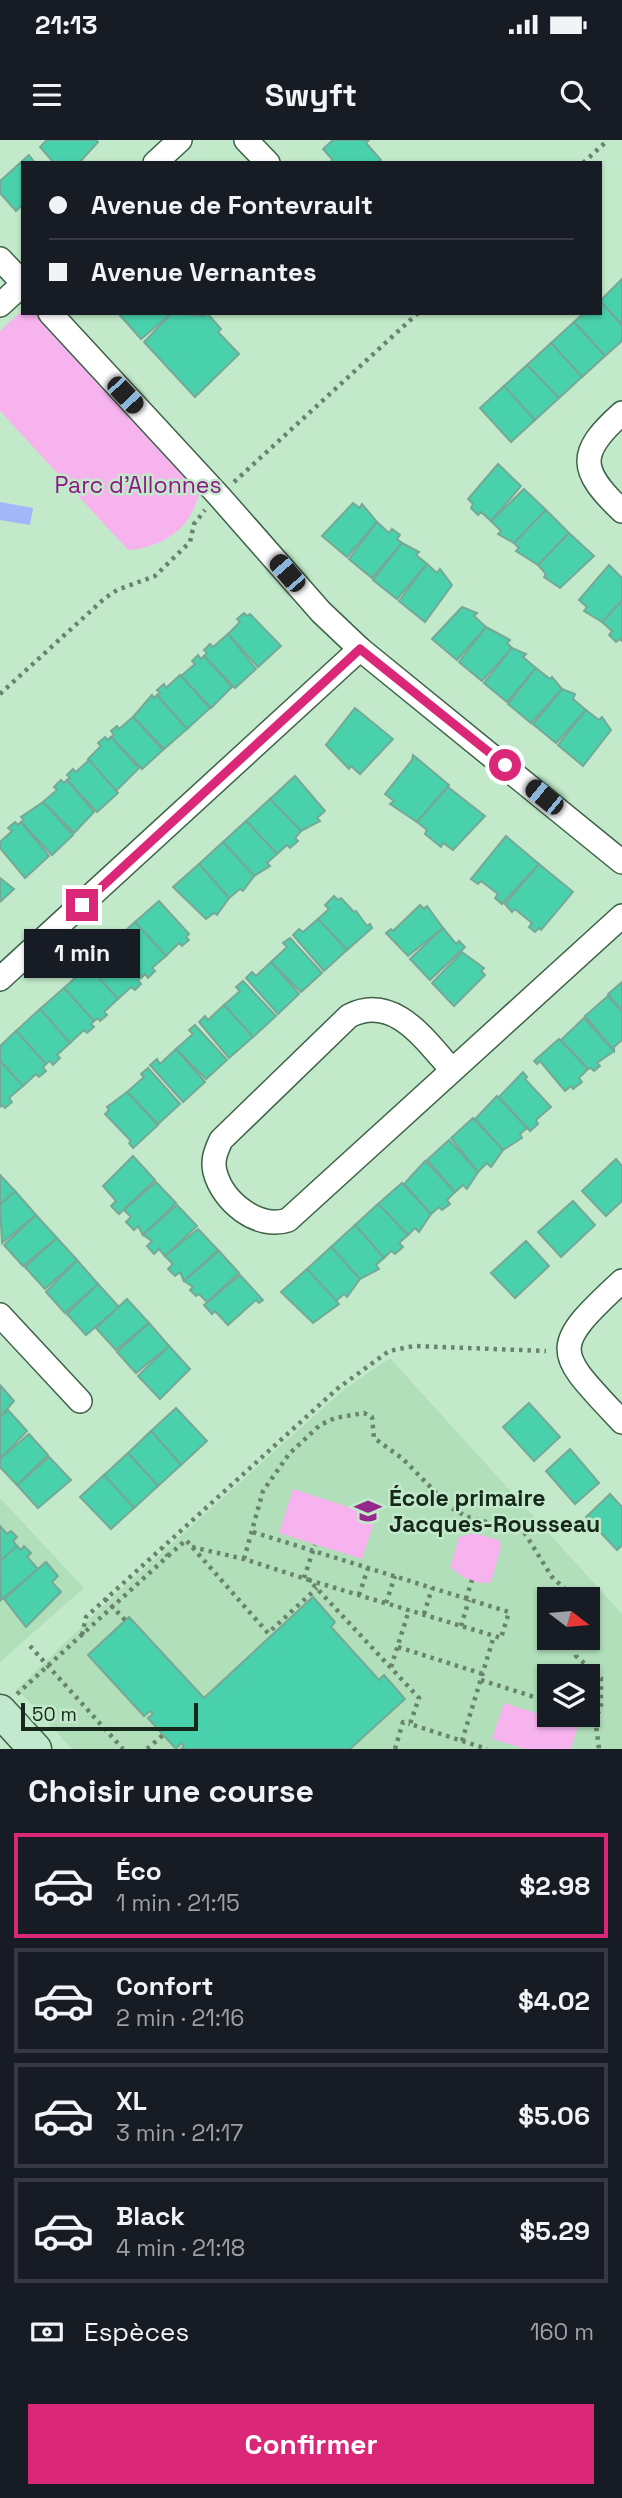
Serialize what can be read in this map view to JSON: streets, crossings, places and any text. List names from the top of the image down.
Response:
{
  "parks": ["Parc d'Allonnes"],
  "places": {
    "school or university": ["École primaire Jacques-Rousseau"]
  },
  "scale_bar": "50 m",
  "north": "right",
  "page": {
    "status": "21:13",
    "header": "Swyft",
    "banner": ["Avenue de Fontevrault", "Avenue Vernantes"],
    "bubble": "1 min",
    "scale": "50 m",
    "heading": "Choisir une course",
    "list": [
      {
        "name": "Éco",
        "note": "1 min · 21:15",
        "value": "$2.98"
      },
      {
        "name": "Confort",
        "note": "2 min · 21:16",
        "value": "$4.02"
      },
      {
        "name": "XL",
        "note": "3 min · 21:17",
        "value": "$5.06"
      },
      {
        "name": "Black",
        "note": "4 min · 21:18",
        "value": "$5.29"
      }
    ],
    "pay": ["Espèces", "160 m"],
    "buttons": "Confirmer"
  }
}
